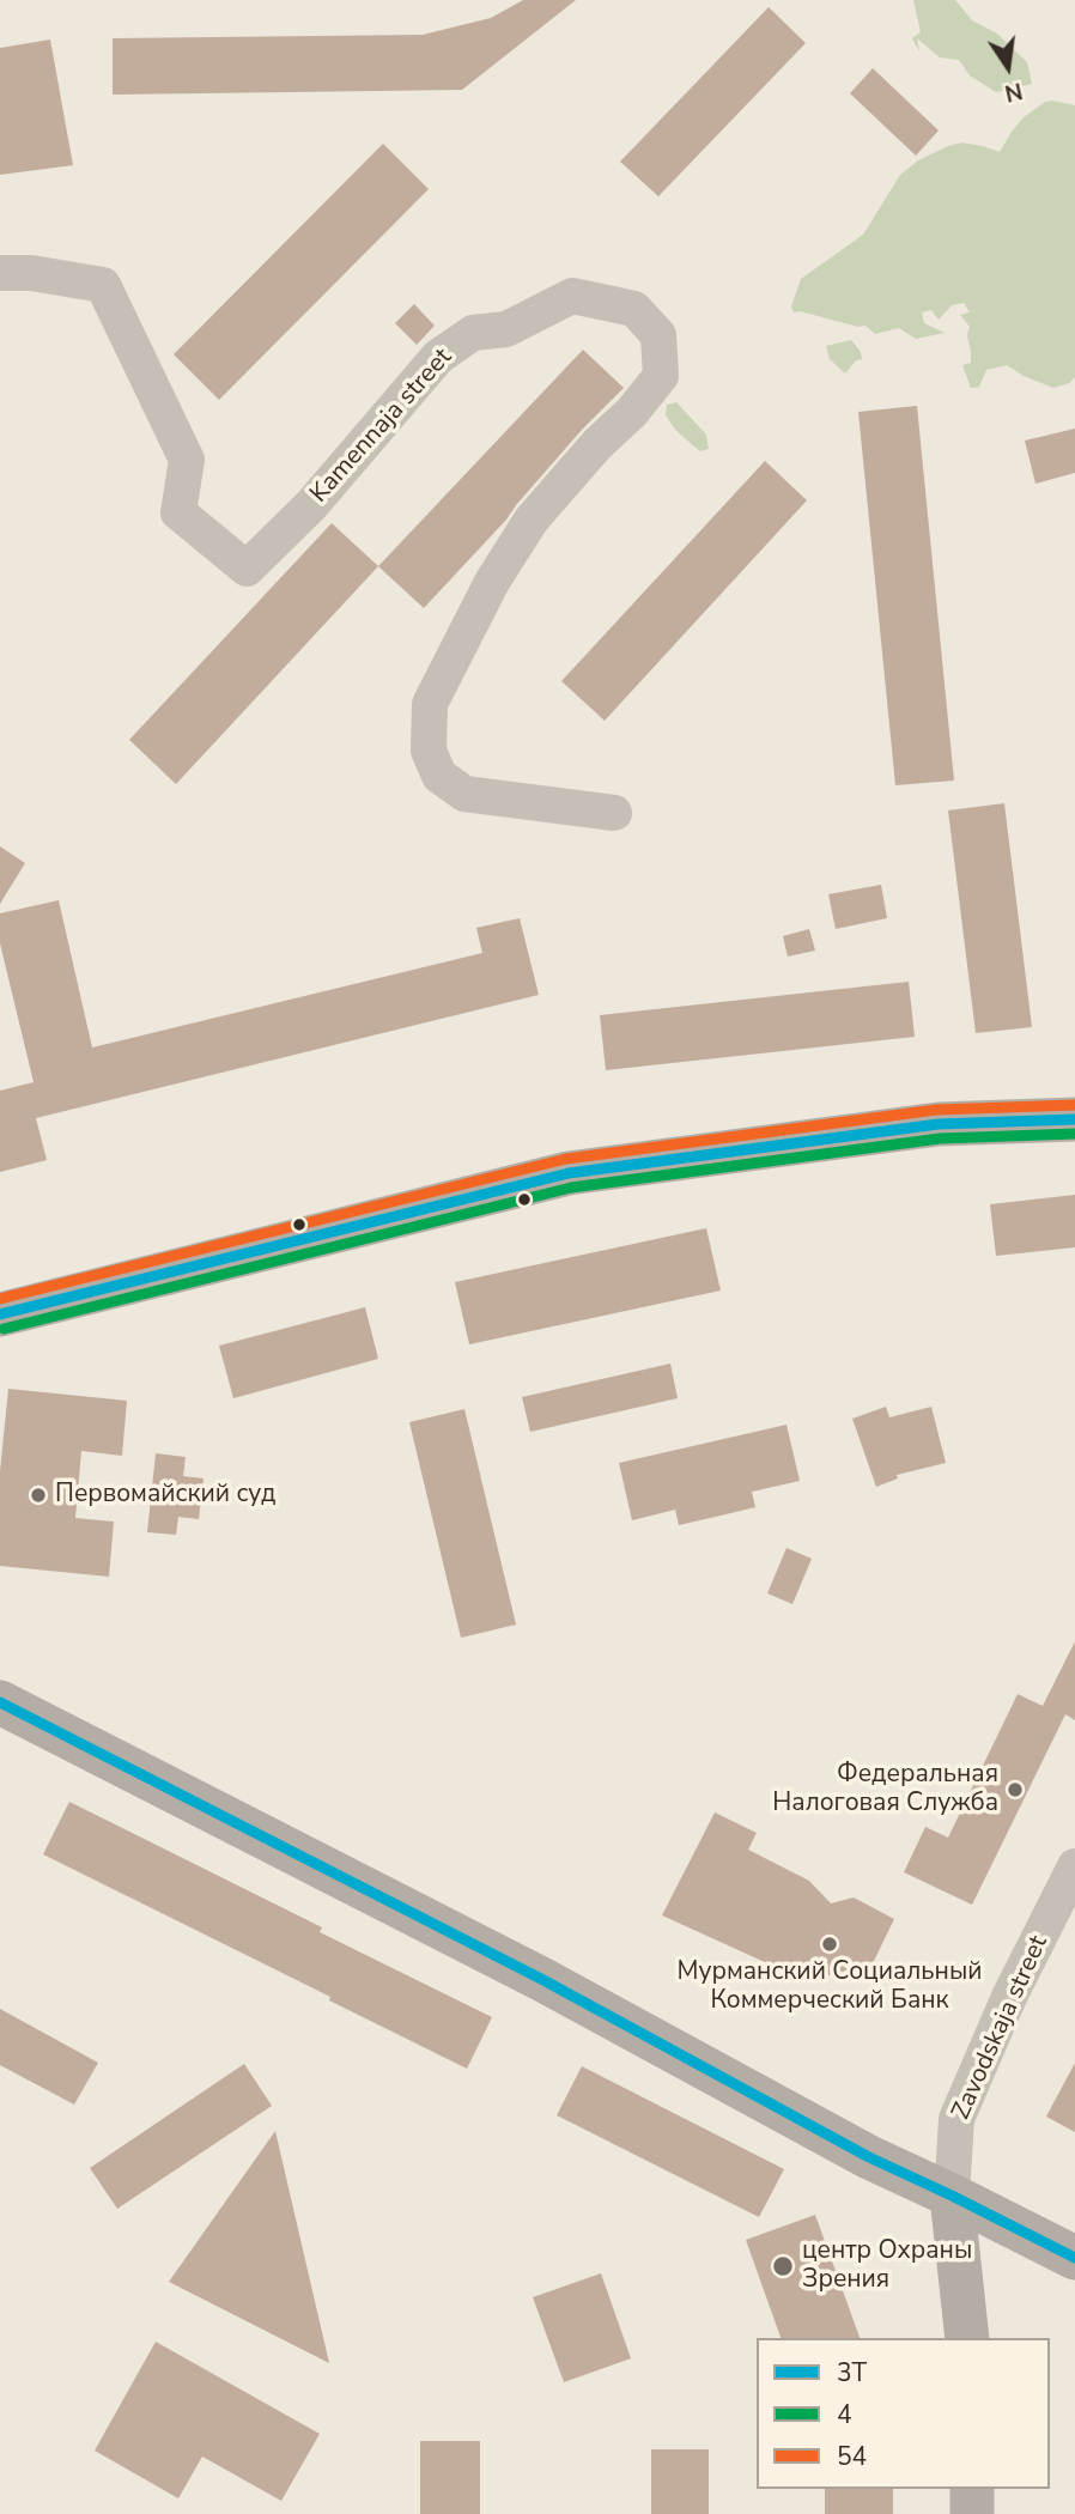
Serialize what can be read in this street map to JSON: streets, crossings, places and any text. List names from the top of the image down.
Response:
{
  "streets": {
    "street": ["Kamennaja street", "Zavodskaja street"]
  },
  "places": [
    "Первомайский суд",
    "Федеральная Налоговая Служба",
    "Мурманский Социальный Коммерческий Банк",
    "центр Охраны Зрения"
  ],
  "lines": ["transit line 54", "transit line 3Т", "transit line 4"],
  "legend": ["3Т", "4", "54"],
  "north": "bottom"
}
